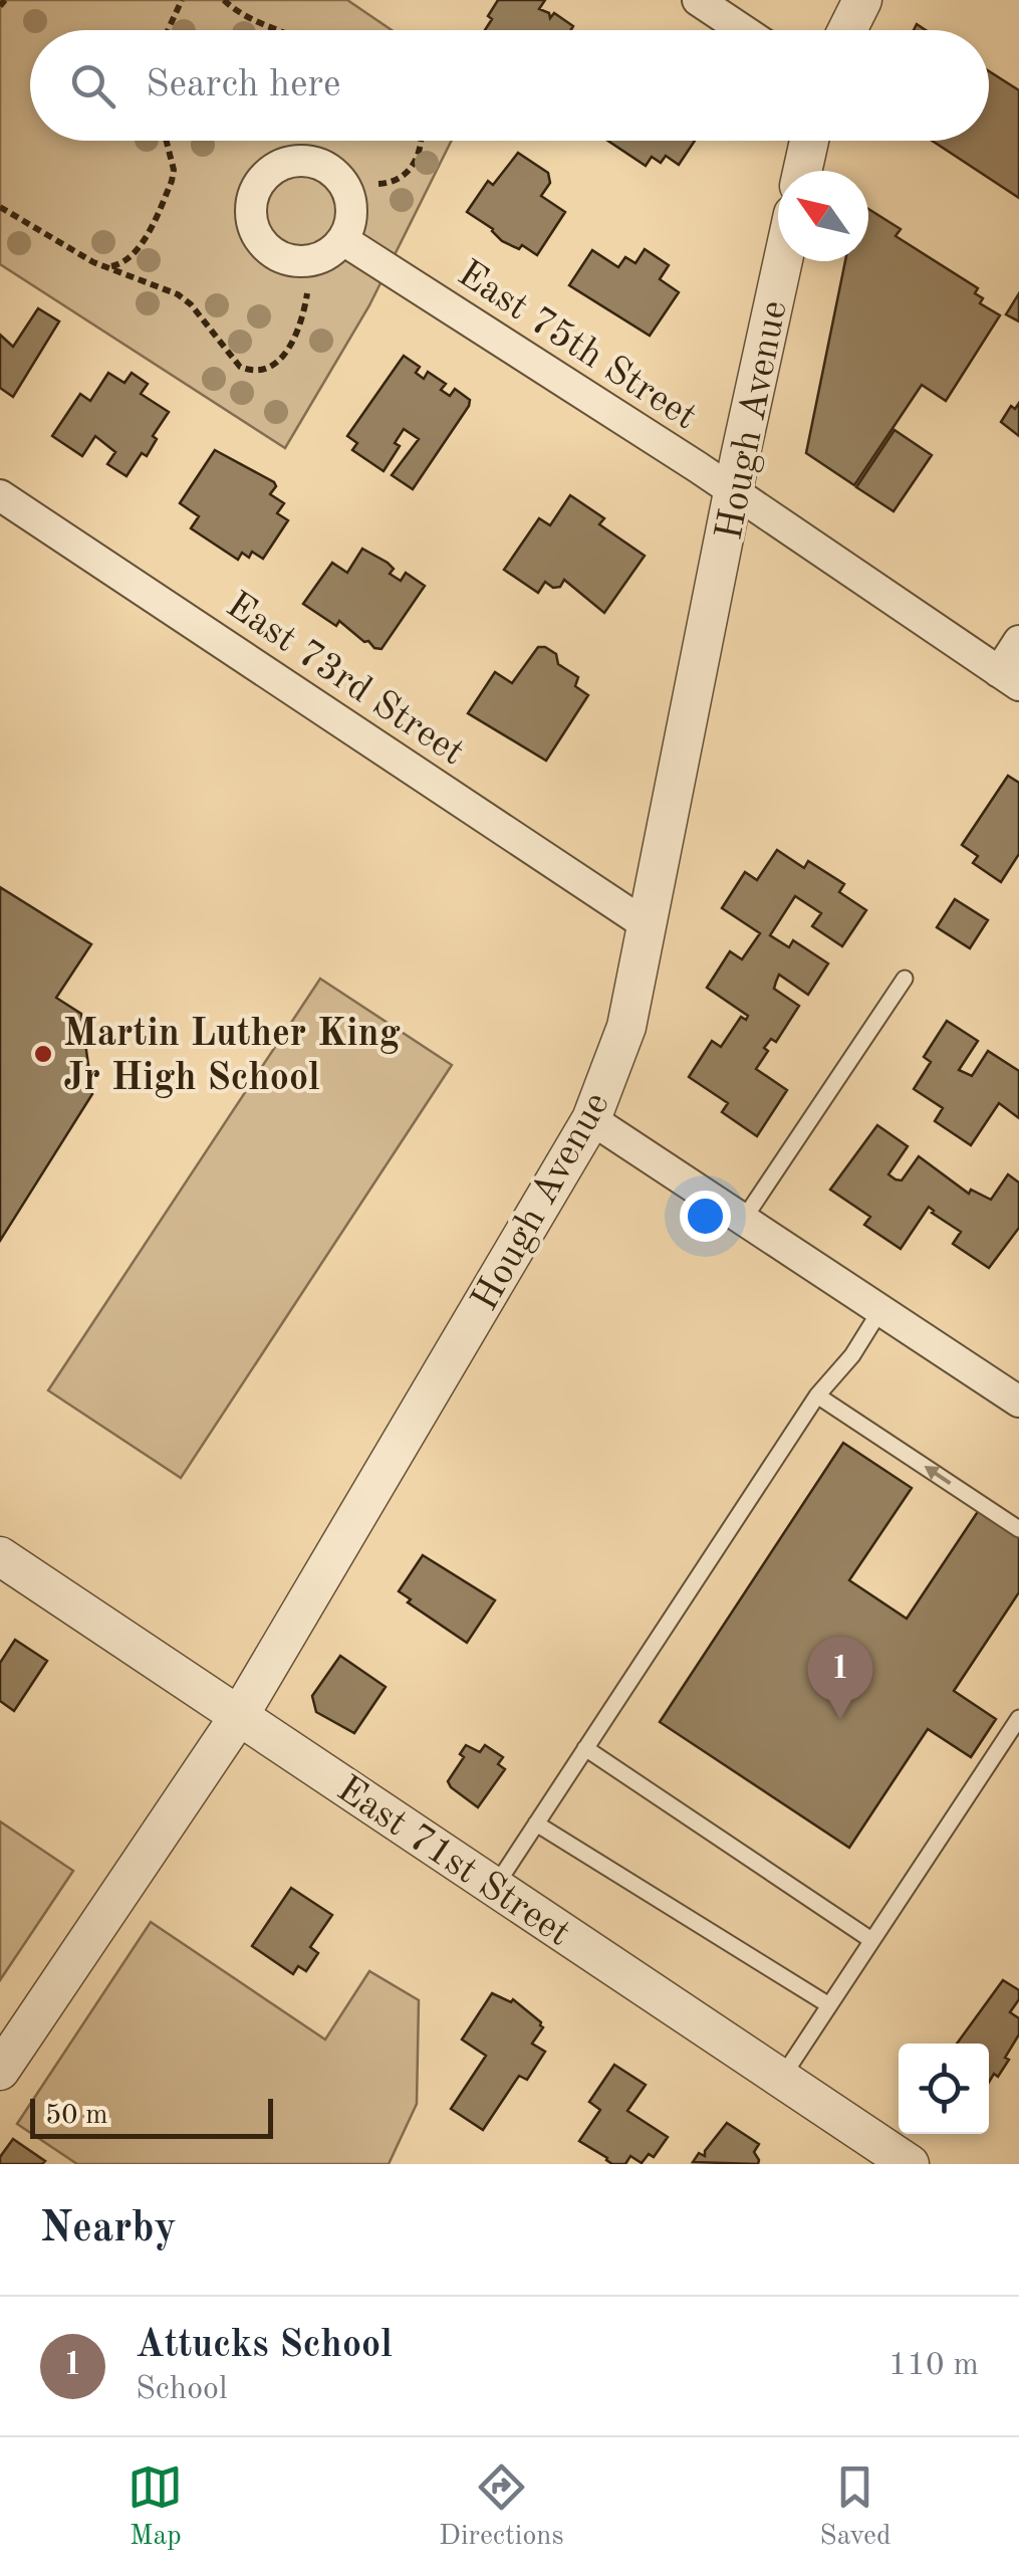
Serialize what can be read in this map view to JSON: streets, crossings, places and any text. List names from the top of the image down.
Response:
{
  "streets": {
    "street": [
      "East 75th Street",
      "Hough Avenue",
      "East 73rd Street",
      "East 71st Street"
    ]
  },
  "crossings": [
    ["East 75th Street", "Hough Avenue"],
    ["Hough Avenue", "East 73rd Street"],
    ["Hough Avenue", "East 71st Street"]
  ],
  "places": ["Martin Luther King Jr High School"],
  "scale_bar": "50 m",
  "north": "top left",
  "page": {
    "search": "Search here",
    "pins": "1",
    "scale": "50 m",
    "heading": "Nearby",
    "list": [
      {
        "mark": "1",
        "name": "Attucks School",
        "note": "School",
        "value": "110 m"
      }
    ],
    "nav": ["Map", "Directions", "Saved"]
  }
}
